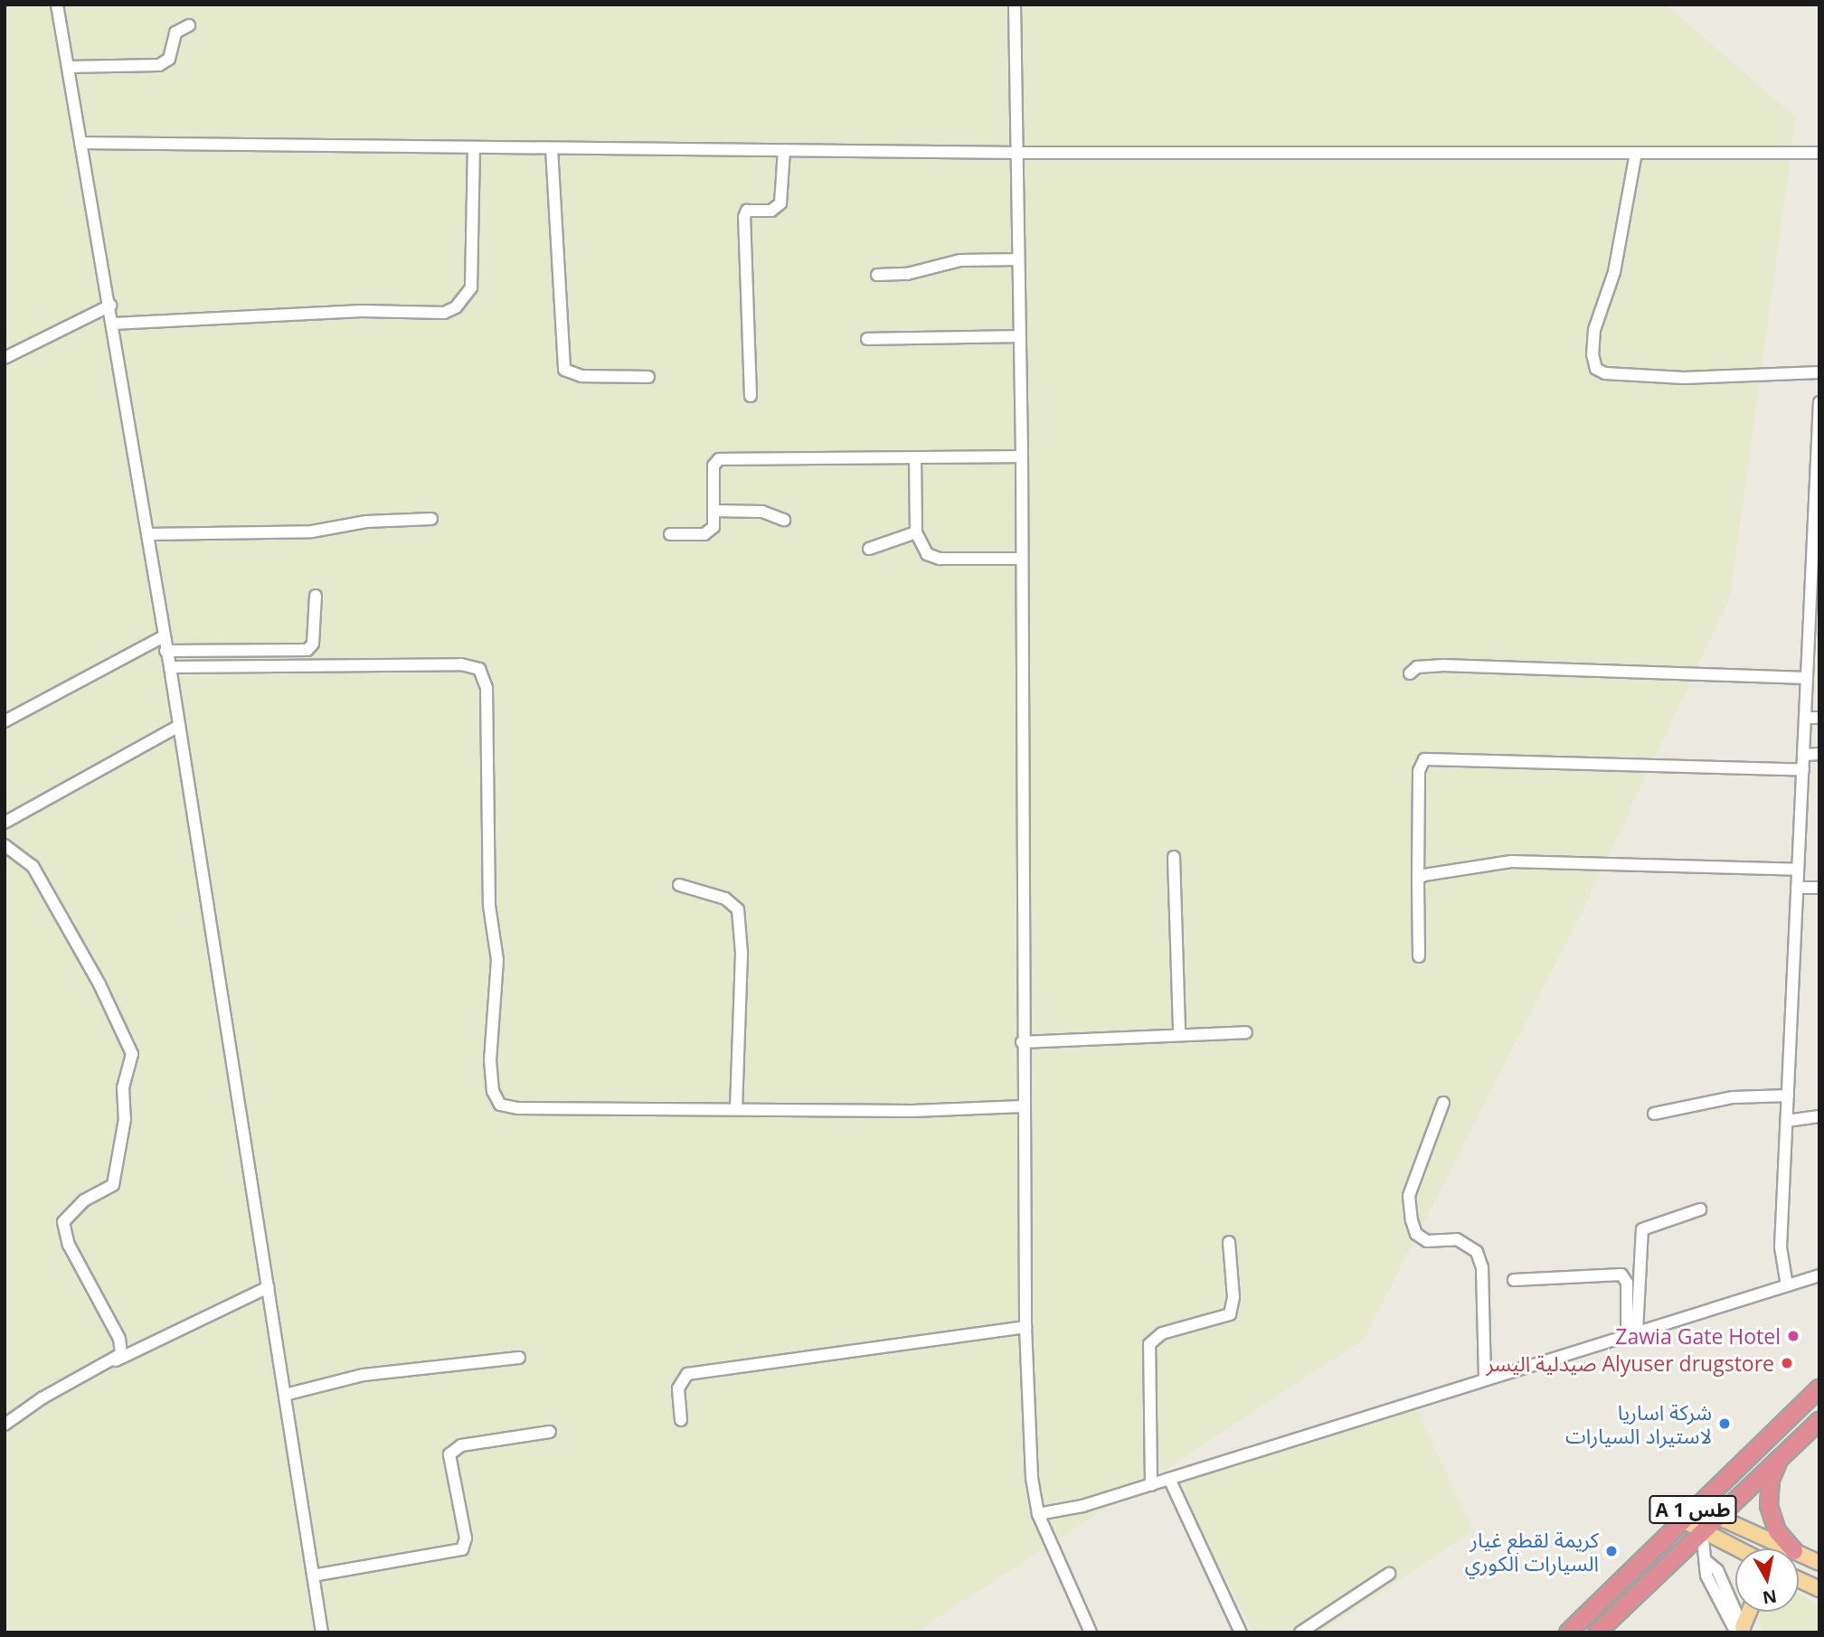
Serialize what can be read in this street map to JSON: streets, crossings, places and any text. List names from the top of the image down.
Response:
{
  "streets": {
    "highway": ["A 1 طس"]
  },
  "places": [
    "Zawia Gate Hotel",
    "صيدلية اليسر Alyuser drugstore",
    "شركة اساريا لاستيراد السيارات",
    "كريمة لقطع غيار السيارات الكوري"
  ],
  "north": "bottom"
}
